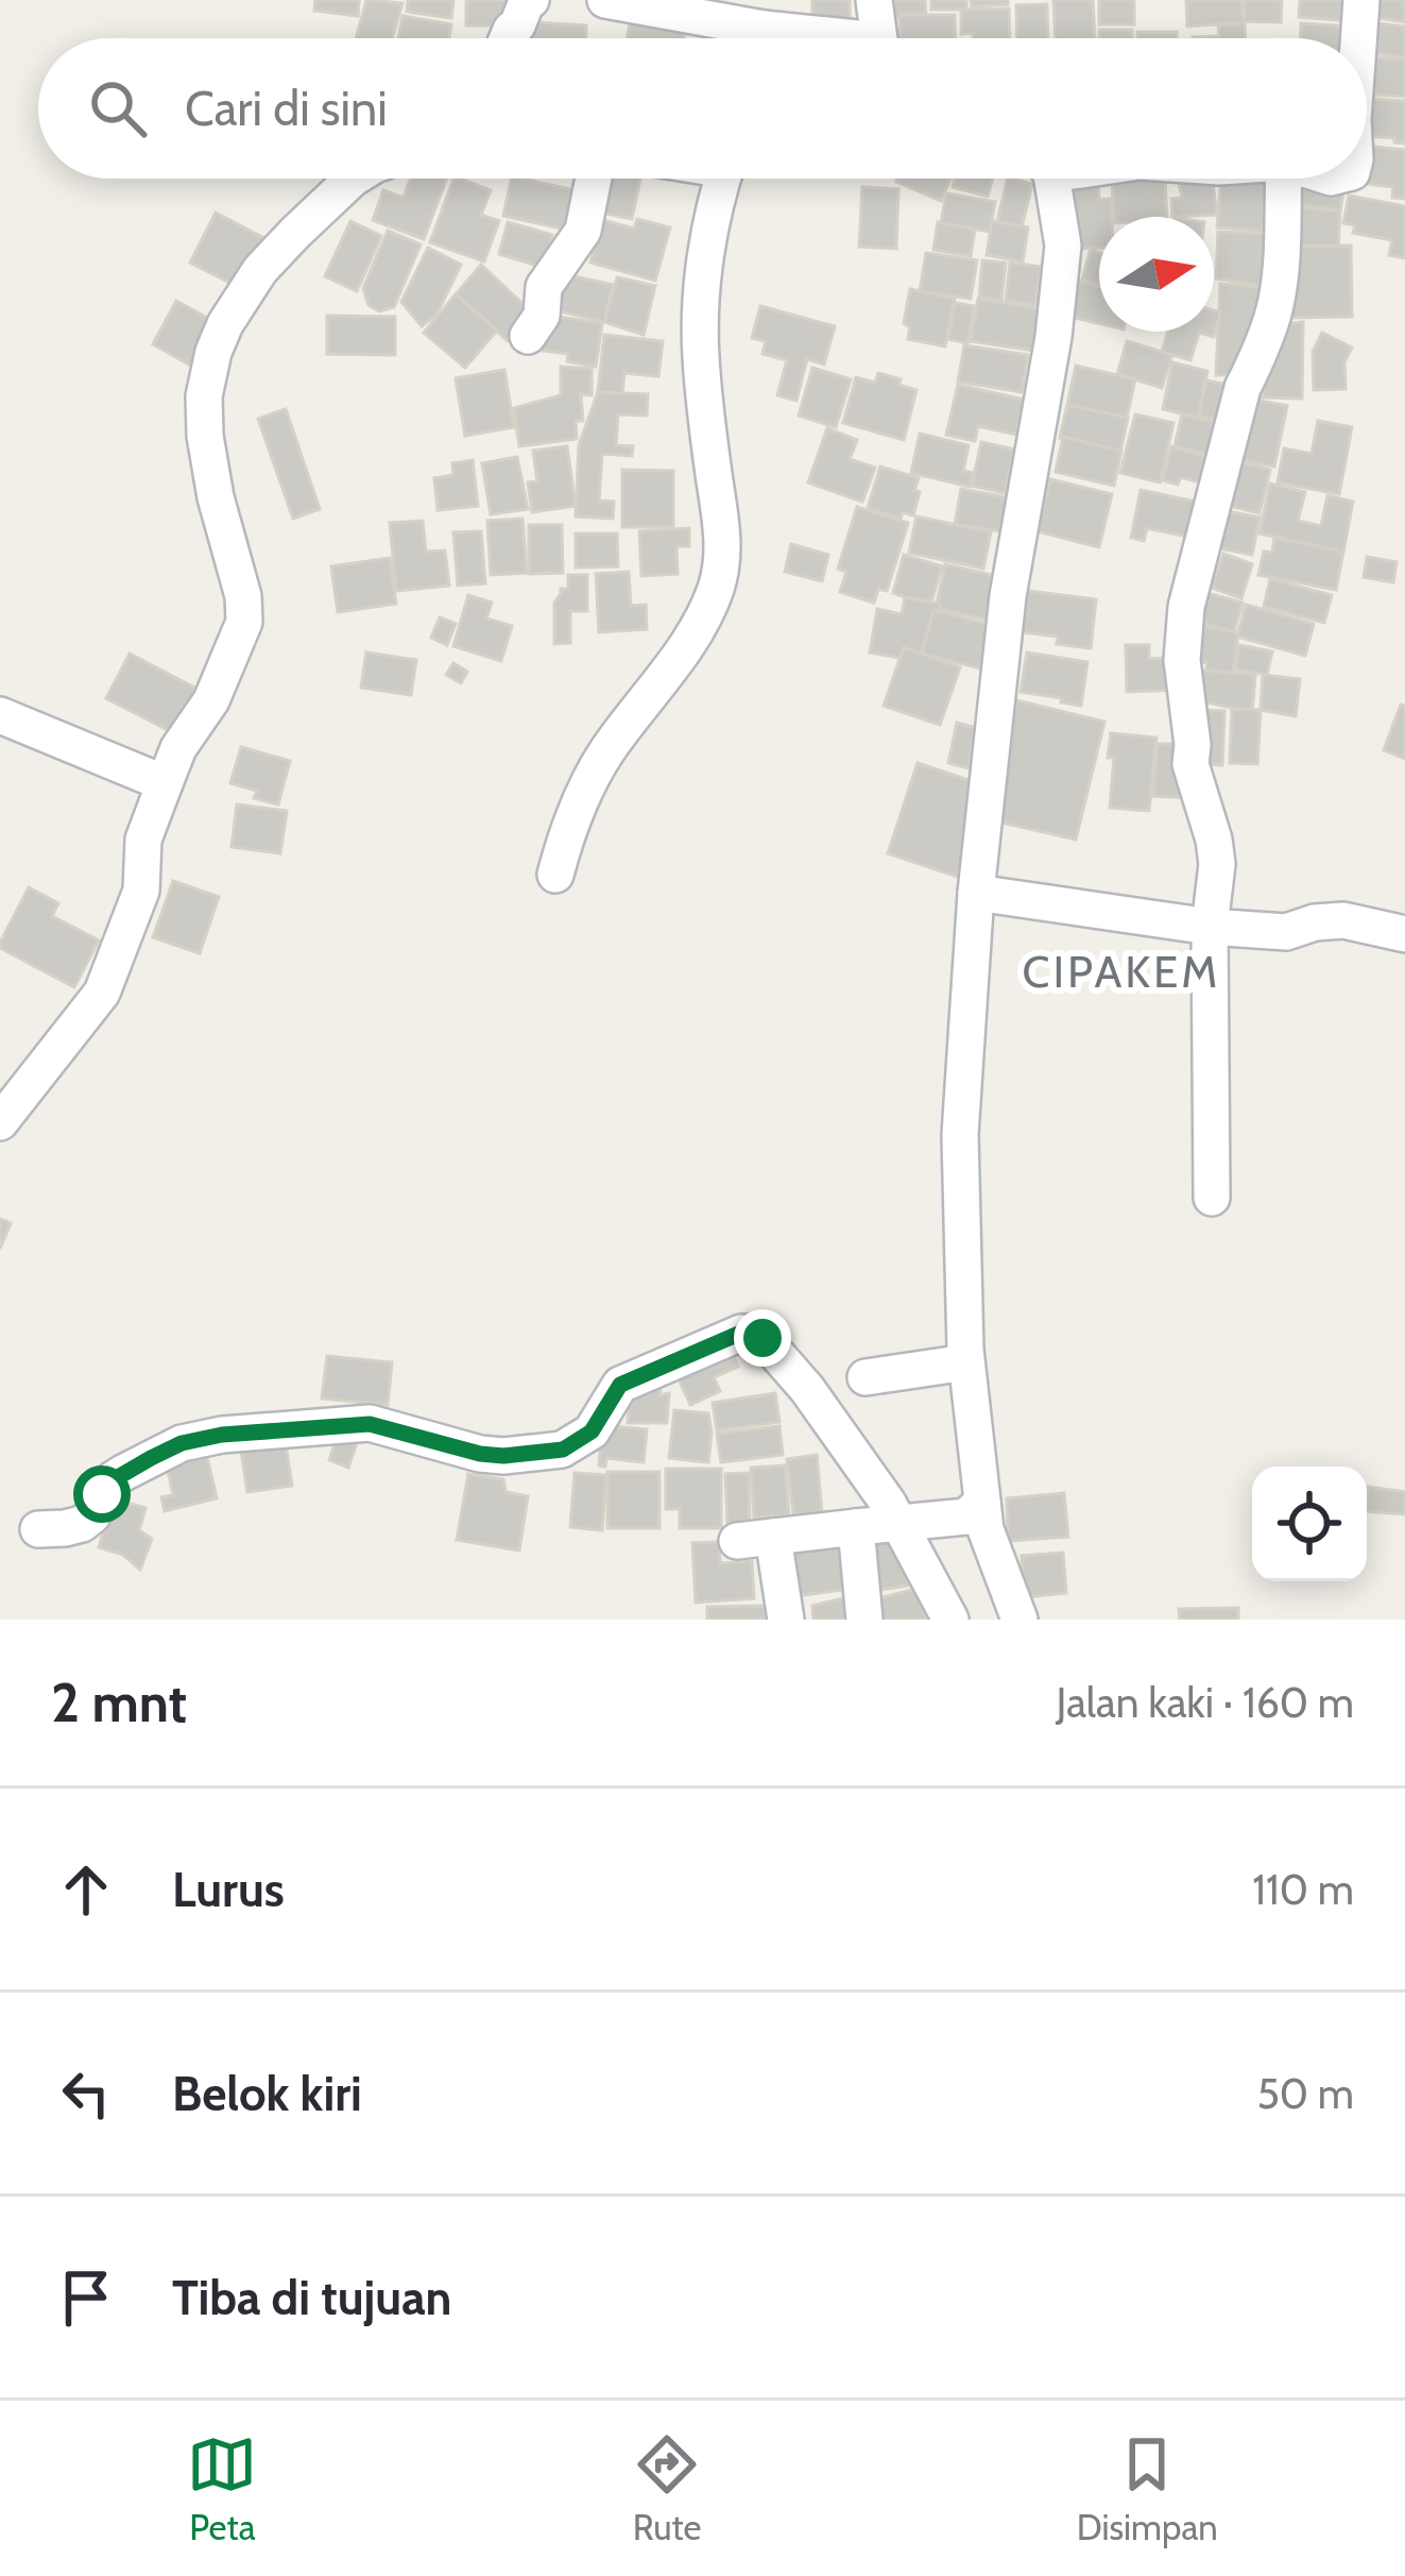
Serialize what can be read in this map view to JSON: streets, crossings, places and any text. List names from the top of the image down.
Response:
{
  "districts": ["CIPAKEM"],
  "north": "right",
  "page": {
    "search": "Cari di sini",
    "heading": ["2 mnt", "Jalan kaki · 160 m"],
    "list": [
      ["Lurus", "110 m"],
      ["Belok kiri", "50 m"],
      "Tiba di tujuan"
    ],
    "nav": ["Peta", "Rute", "Disimpan"]
  }
}
